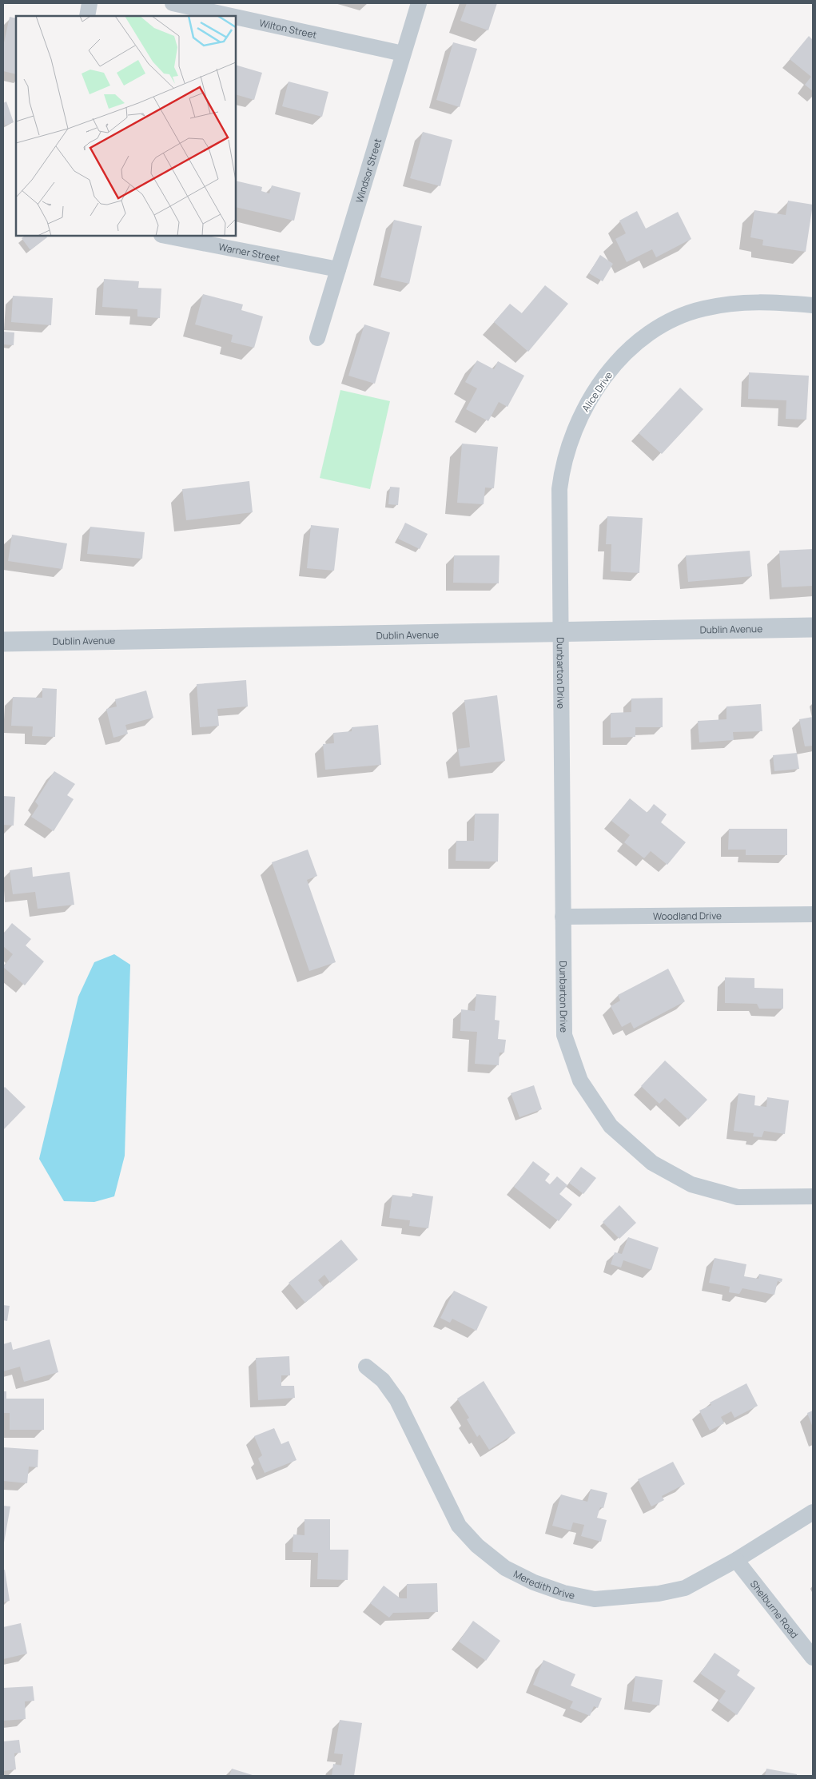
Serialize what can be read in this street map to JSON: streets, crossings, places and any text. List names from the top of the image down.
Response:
{
  "streets": {
    "street": [
      "Wilton Street",
      "Windsor Street",
      "Warner Street",
      "Alice Drive",
      "Dublin Avenue",
      "Dunbarton Drive",
      "Woodland Drive",
      "Meredith Drive",
      "Shelburne Road"
    ]
  },
  "crossings": [
    ["Wilton Street", "Windsor Street"],
    ["Windsor Street", "Warner Street"],
    ["Alice Drive", "Dublin Avenue"],
    ["Alice Drive", "Dunbarton Drive"],
    ["Dublin Avenue", "Dunbarton Drive"],
    ["Dunbarton Drive", "Woodland Drive"],
    ["Meredith Drive", "Shelburne Road"]
  ]
}
